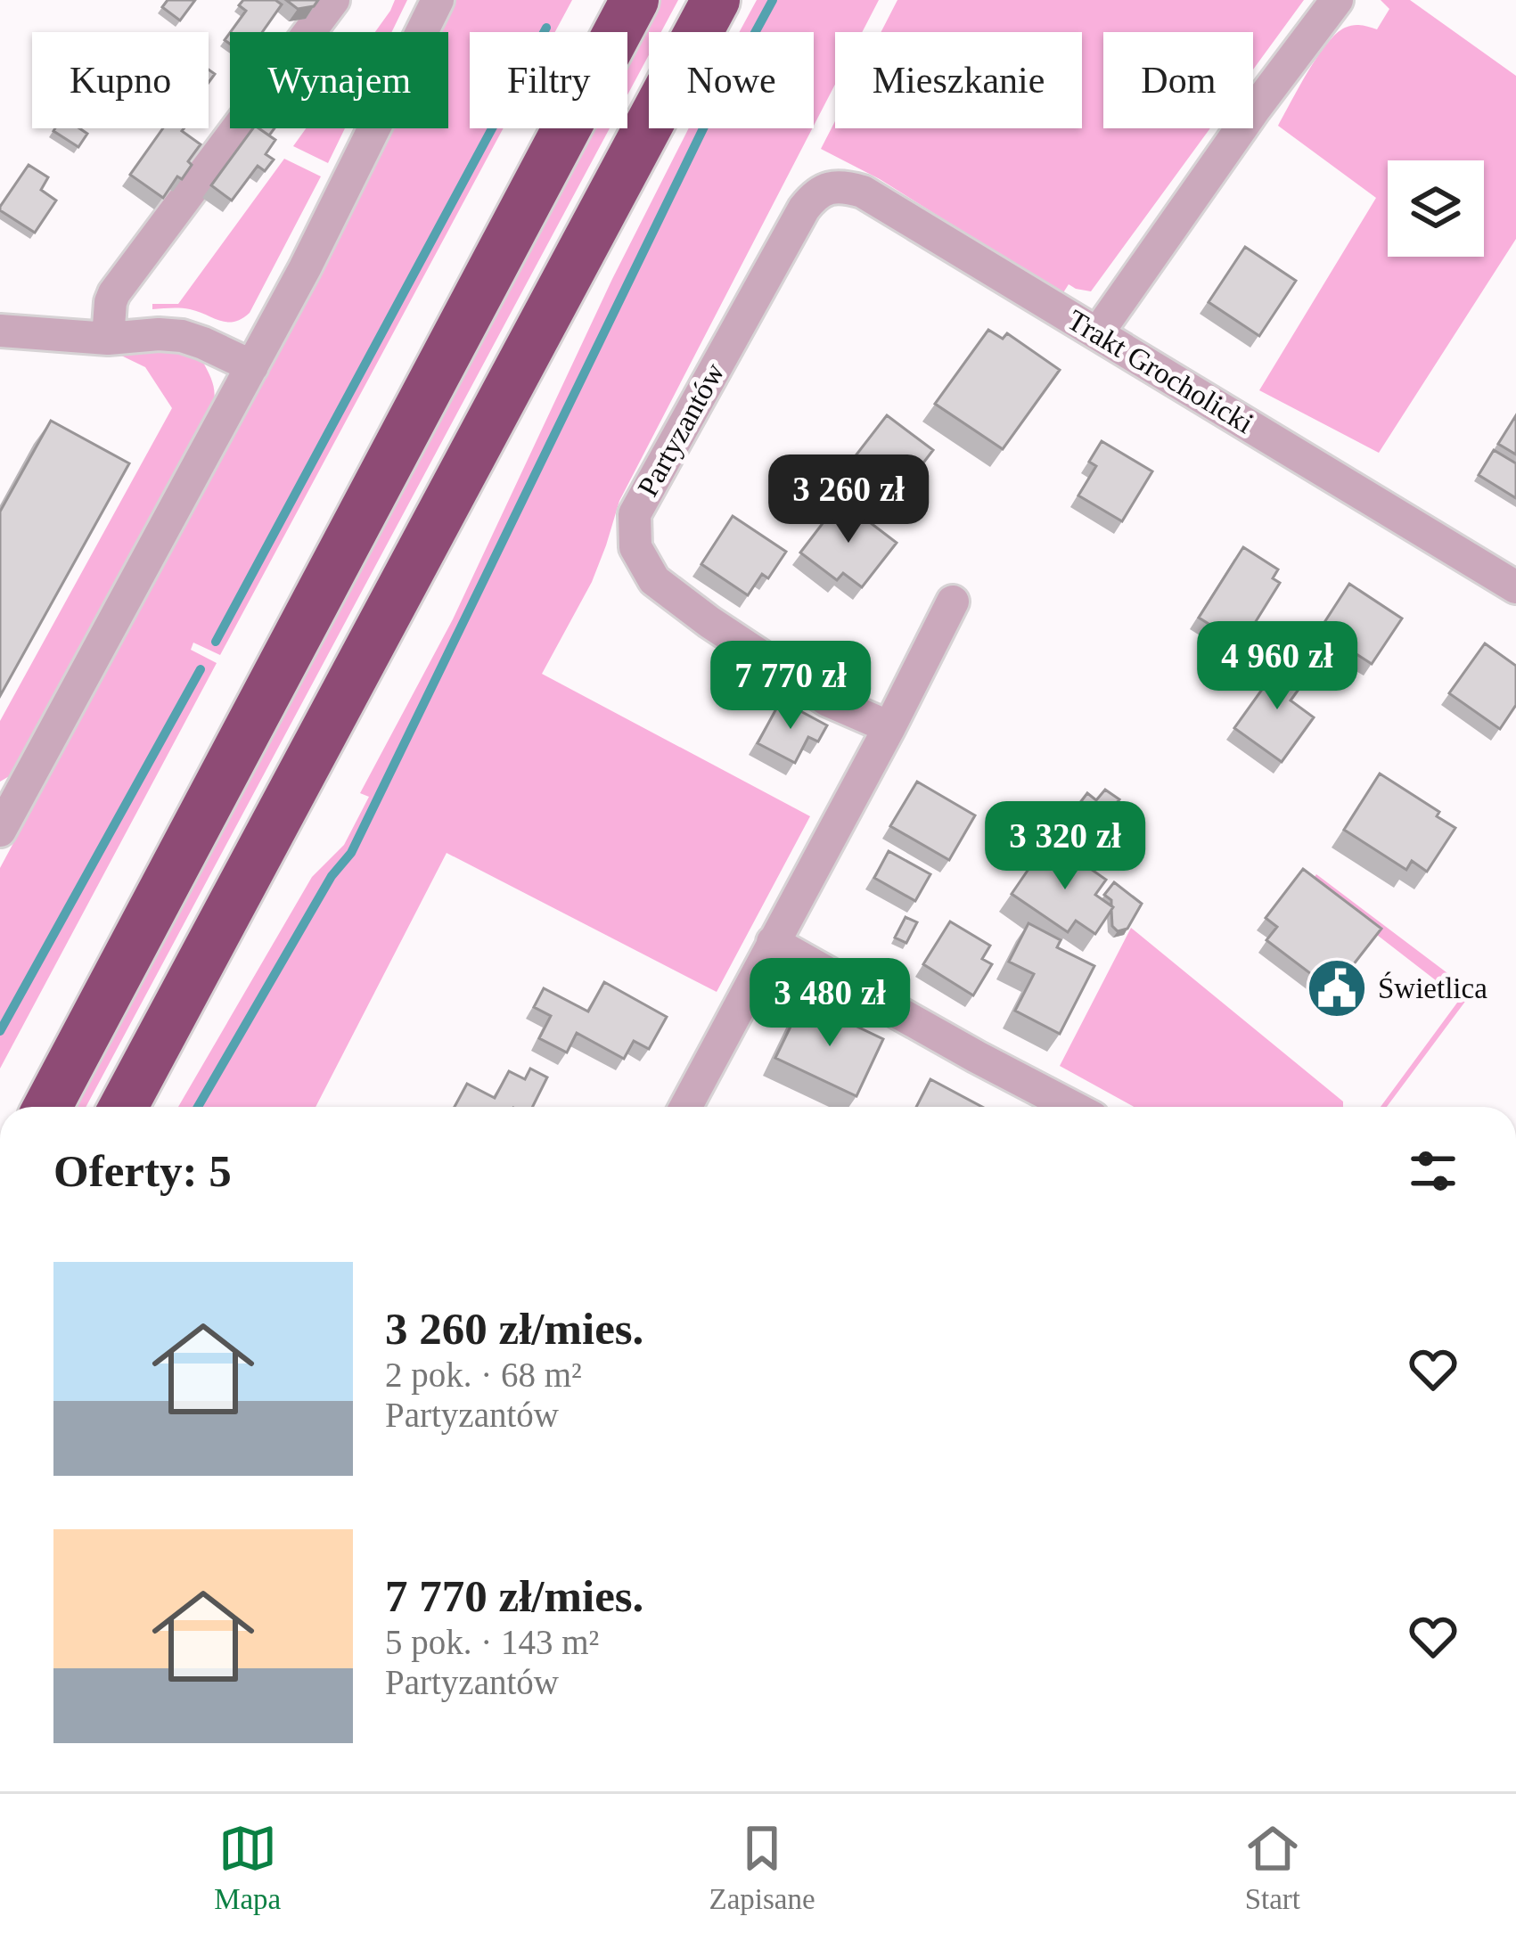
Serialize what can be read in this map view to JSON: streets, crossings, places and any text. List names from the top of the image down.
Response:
{
  "streets": {
    "street": ["Trakt Grocholicki", "Partyzantów"]
  },
  "crossings": [
    ["Trakt Grocholicki", "Partyzantów"]
  ],
  "places": {
    "public building": ["Świetlica"]
  },
  "page": {
    "chip": [
      "Kupno",
      "Wynajem",
      "Filtry",
      "Nowe",
      "Mieszkanie",
      "Dom"
    ],
    "price": [
      "3 260 zł",
      "4 960 zł",
      "7 770 zł",
      "3 320 zł",
      "3 480 zł"
    ],
    "heading": "Oferty: 5",
    "list": [
      {
        "name": "3 260 zł/mies.",
        "note": "2 pok. · 68 m² · Partyzantów"
      },
      {
        "name": "7 770 zł/mies.",
        "note": "5 pok. · 143 m² · Partyzantów"
      }
    ],
    "tabs": ["Mapa", "Zapisane", "Start"]
  }
}
